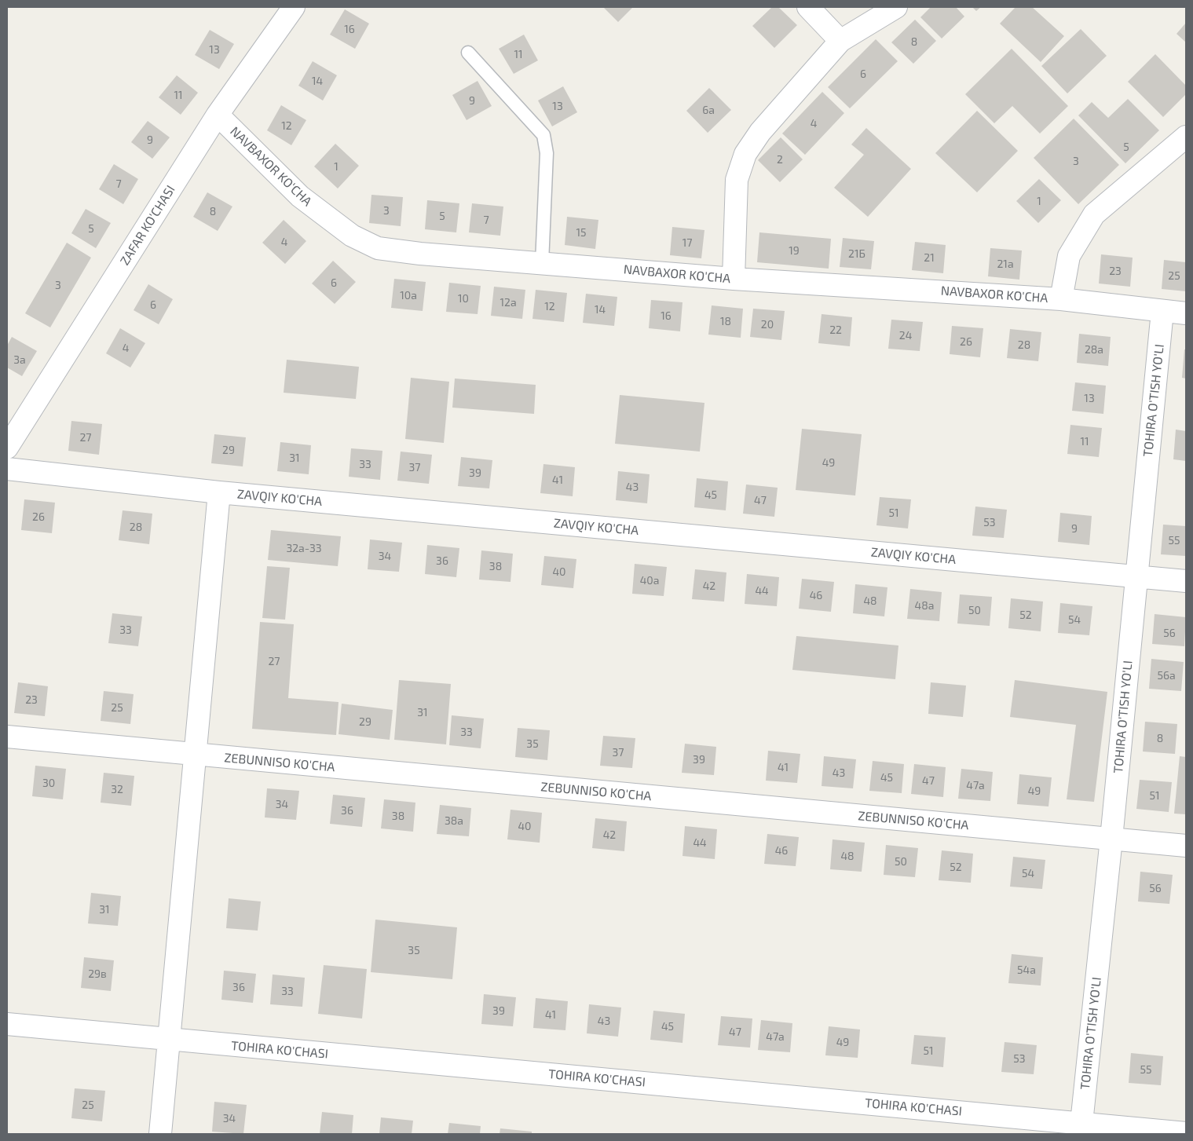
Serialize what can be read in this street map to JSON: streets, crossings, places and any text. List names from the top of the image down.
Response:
{
  "streets": {
    "street": [
      "NAVBAXOR KO'CHA",
      "ZAFAR KO'CHASI",
      "TOHIRA O'TISH YO'LI",
      "ZAVQIY KO'CHA",
      "ZEBUNNISO KO'CHA",
      "TOHIRA KO'CHASI"
    ]
  },
  "crossings": [
    ["NAVBAXOR KO'CHA", "ZAFAR KO'CHASI"],
    ["NAVBAXOR KO'CHA", "TOHIRA O'TISH YO'LI"],
    ["TOHIRA O'TISH YO'LI", "ZAVQIY KO'CHA"],
    ["TOHIRA O'TISH YO'LI", "ZEBUNNISO KO'CHA"],
    ["TOHIRA O'TISH YO'LI", "TOHIRA KO'CHASI"]
  ],
  "house_numbers": [
    "16",
    "8",
    "13",
    "11",
    "6",
    "14",
    "11",
    "9",
    "13",
    "6a",
    "4",
    "12",
    "9",
    "5",
    "2",
    "3",
    "1",
    "7",
    "1",
    "3",
    "8",
    "5",
    "7",
    "5",
    "15",
    "4",
    "17",
    "19",
    "21Б",
    "21",
    "21a",
    "23",
    "25",
    "6",
    "3",
    "10a",
    "10",
    "12a",
    "6",
    "12",
    "14",
    "16",
    "18",
    "20",
    "22",
    "24",
    "26",
    "28",
    "4",
    "28a",
    "3a",
    "13",
    "27",
    "11",
    "29",
    "31",
    "49",
    "33",
    "37",
    "39",
    "41",
    "43",
    "45",
    "47",
    "51",
    "26",
    "53",
    "28",
    "9",
    "55",
    "32a-33",
    "34",
    "36",
    "38",
    "40",
    "40a",
    "42",
    "44",
    "46",
    "48",
    "48a",
    "50",
    "52",
    "54",
    "33",
    "56",
    "27",
    "56a",
    "23",
    "25",
    "31",
    "29",
    "33",
    "8",
    "35",
    "37",
    "39",
    "41",
    "43",
    "45",
    "47",
    "30",
    "47a",
    "32",
    "49",
    "51",
    "34",
    "36",
    "38",
    "38a",
    "40",
    "42",
    "44",
    "46",
    "48",
    "50",
    "52",
    "54",
    "56",
    "31",
    "35",
    "54a",
    "29в",
    "36",
    "33",
    "39",
    "41",
    "43",
    "45",
    "47",
    "47a",
    "49",
    "51",
    "53",
    "55",
    "25",
    "34"
  ]
}
